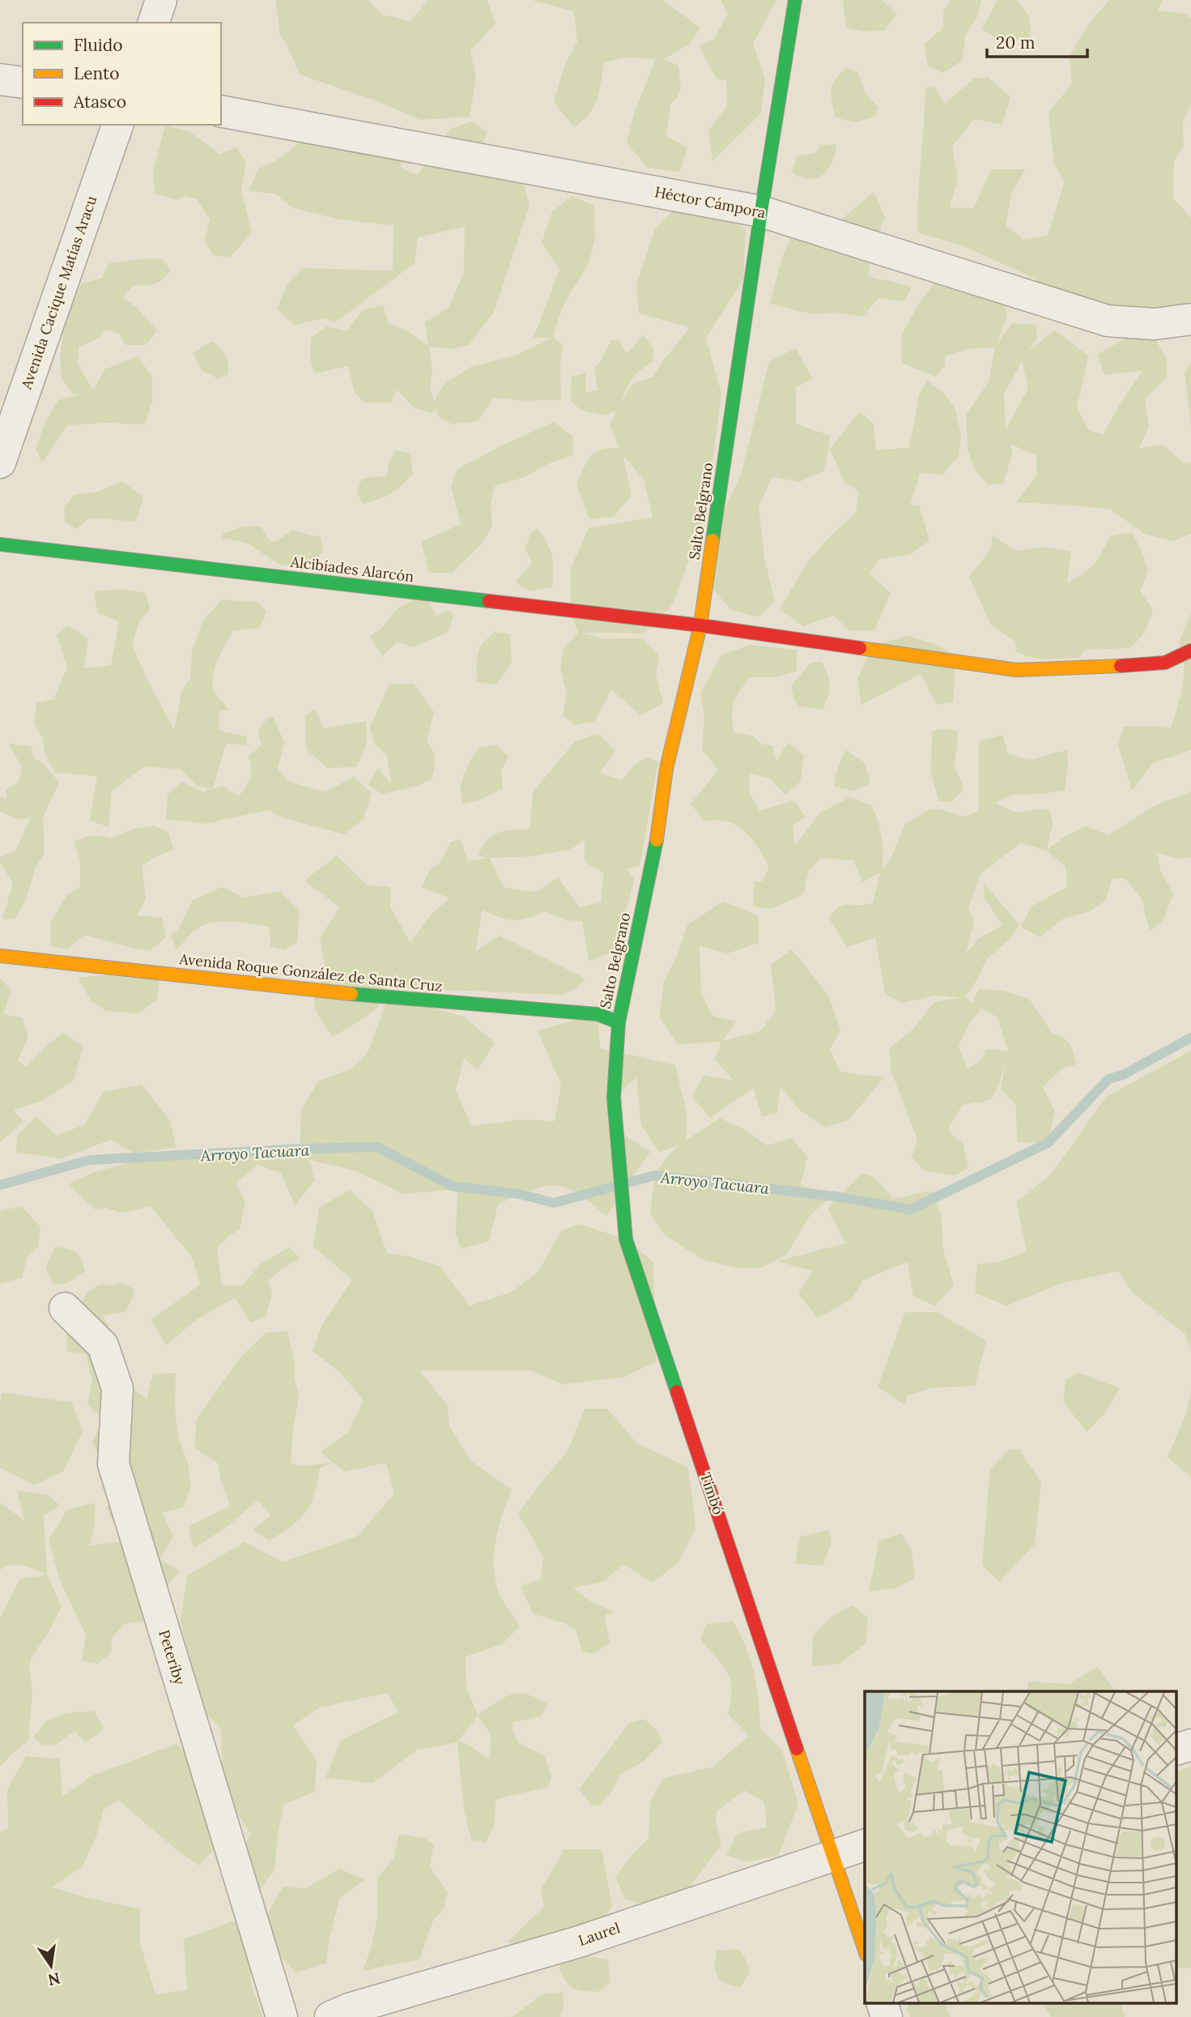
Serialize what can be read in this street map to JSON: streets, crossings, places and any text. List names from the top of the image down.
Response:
{
  "streets": {
    "street": [
      "Héctor Cámpora",
      "Avenida Cacique Matías Aracu",
      "Salto Belgrano",
      "Alcibíades Alarcón",
      "Avenida Roque González de Santa Cruz",
      "Timbó",
      "Peteriby",
      "Laurel"
    ]
  },
  "crossings": [
    ["Héctor Cámpora", "Salto Belgrano"],
    ["Salto Belgrano", "Alcibíades Alarcón"],
    ["Salto Belgrano", "Avenida Roque González de Santa Cruz"],
    ["Salto Belgrano", "Timbó"],
    ["Avenida Roque González de Santa Cruz", "Timbó"],
    ["Timbó", "Laurel"]
  ],
  "water": ["Arroyo Tacuara"],
  "legend": ["Fluido", "Lento", "Atasco"],
  "scale_bar": "20 m",
  "north": "bottom"
}
